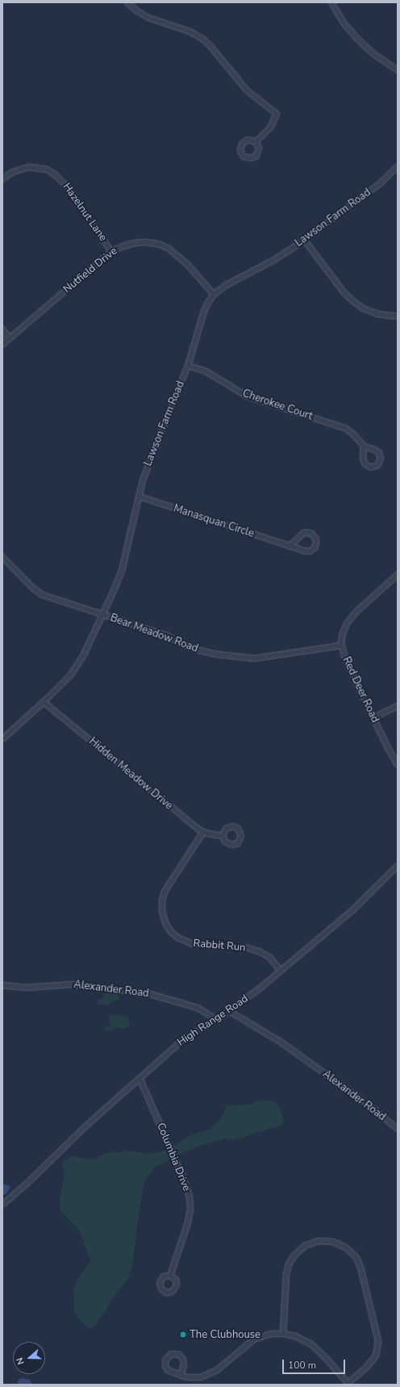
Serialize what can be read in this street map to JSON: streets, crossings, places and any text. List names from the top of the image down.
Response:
{
  "streets": {
    "street": [
      "Hazelnut Lane",
      "Lawson Farm Road",
      "Nutfield Drive",
      "Cherokee Court",
      "Manasquan Circle",
      "Bear Meadow Road",
      "Red Deer Road",
      "Hidden Meadow Drive",
      "Rabbit Run",
      "Alexander Road",
      "High Range Road",
      "Columbia Drive"
    ]
  },
  "crossings": [
    ["Hazelnut Lane", "Nutfield Drive"],
    ["Lawson Farm Road", "Nutfield Drive"],
    ["Lawson Farm Road", "Cherokee Court"],
    ["Lawson Farm Road", "Manasquan Circle"],
    ["Lawson Farm Road", "Bear Meadow Road"],
    ["Lawson Farm Road", "Hidden Meadow Drive"],
    ["Bear Meadow Road", "Red Deer Road"],
    ["Hidden Meadow Drive", "Rabbit Run"],
    ["Rabbit Run", "High Range Road"],
    ["Alexander Road", "High Range Road"],
    ["High Range Road", "Columbia Drive"]
  ],
  "places": ["The Clubhouse"],
  "scale_bar": "100 m",
  "north": "left"
}
